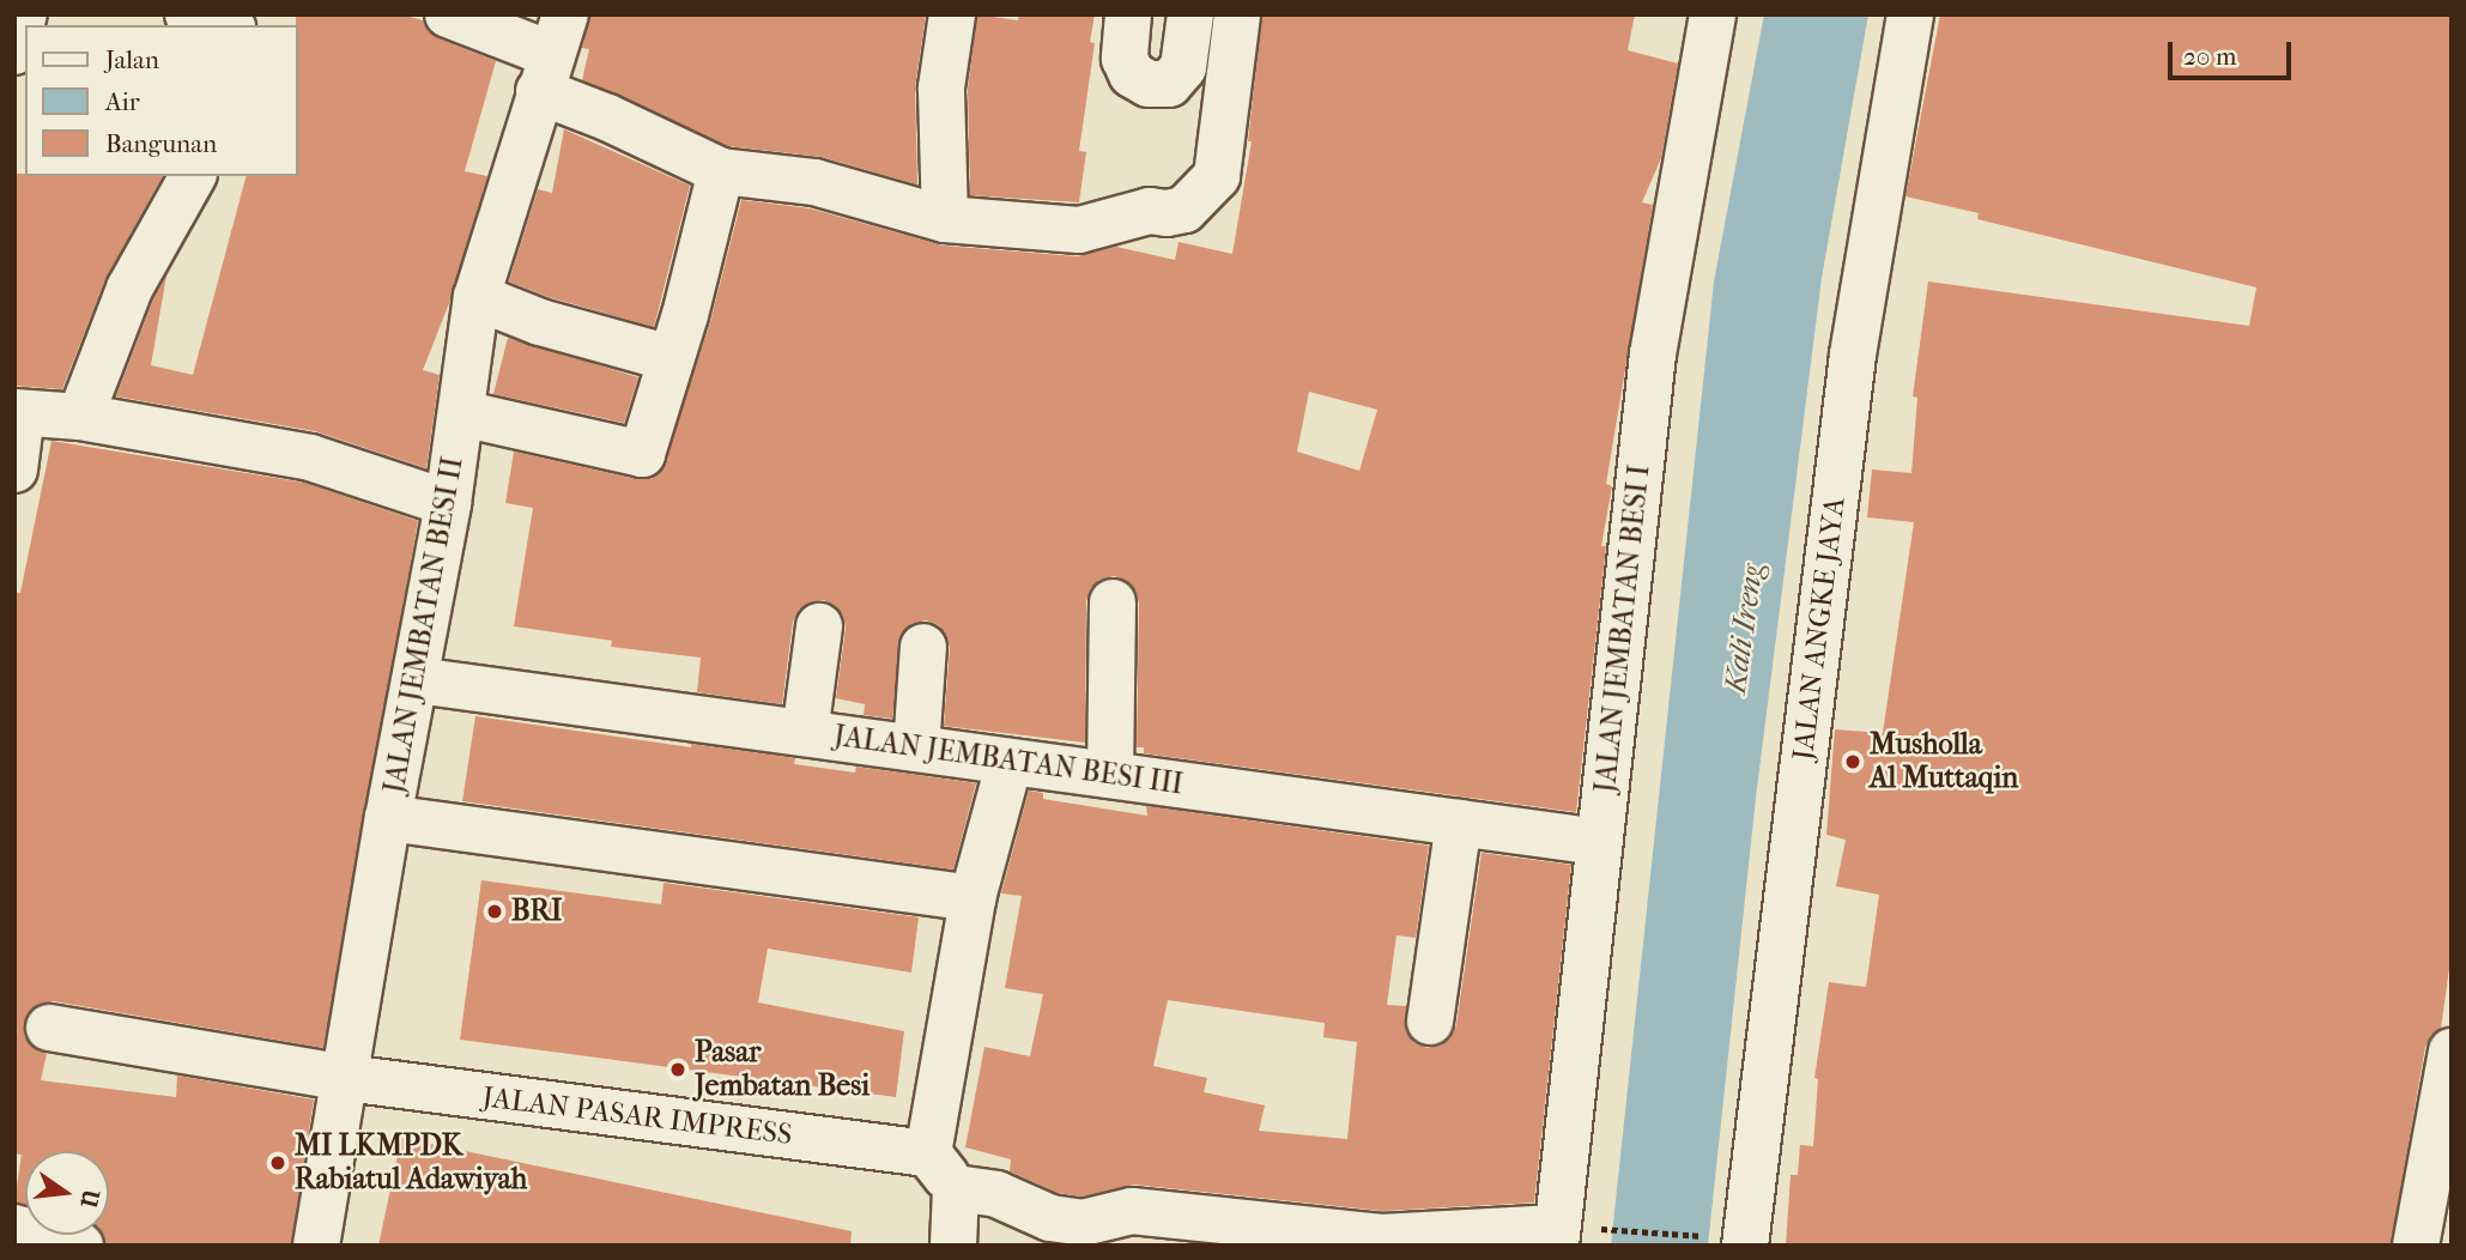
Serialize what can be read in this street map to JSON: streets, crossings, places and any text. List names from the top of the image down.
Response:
{
  "streets": {
    "street": [
      "JALAN JEMBATAN BESI II",
      "JALAN JEMBATAN BESI I",
      "JALAN ANGKE JAYA",
      "JALAN JEMBATAN BESI III",
      "JALAN PASAR IMPRESS"
    ]
  },
  "crossings": [
    ["JALAN JEMBATAN BESI II", "JALAN JEMBATAN BESI III"],
    ["JALAN JEMBATAN BESI II", "JALAN PASAR IMPRESS"],
    ["JALAN JEMBATAN BESI I", "JALAN JEMBATAN BESI III"],
    ["JALAN JEMBATAN BESI I", "JALAN PASAR IMPRESS"]
  ],
  "water": ["Kali Ireng"],
  "places": [
    "Musholla Al Muttaqin",
    "BRI",
    "Pasar Jembatan Besi",
    "MI LKMPDK Rabiatul Adawiyah"
  ],
  "legend": ["Jalan", "Air", "Bangunan"],
  "scale_bar": "20 m",
  "north": "right"
}
